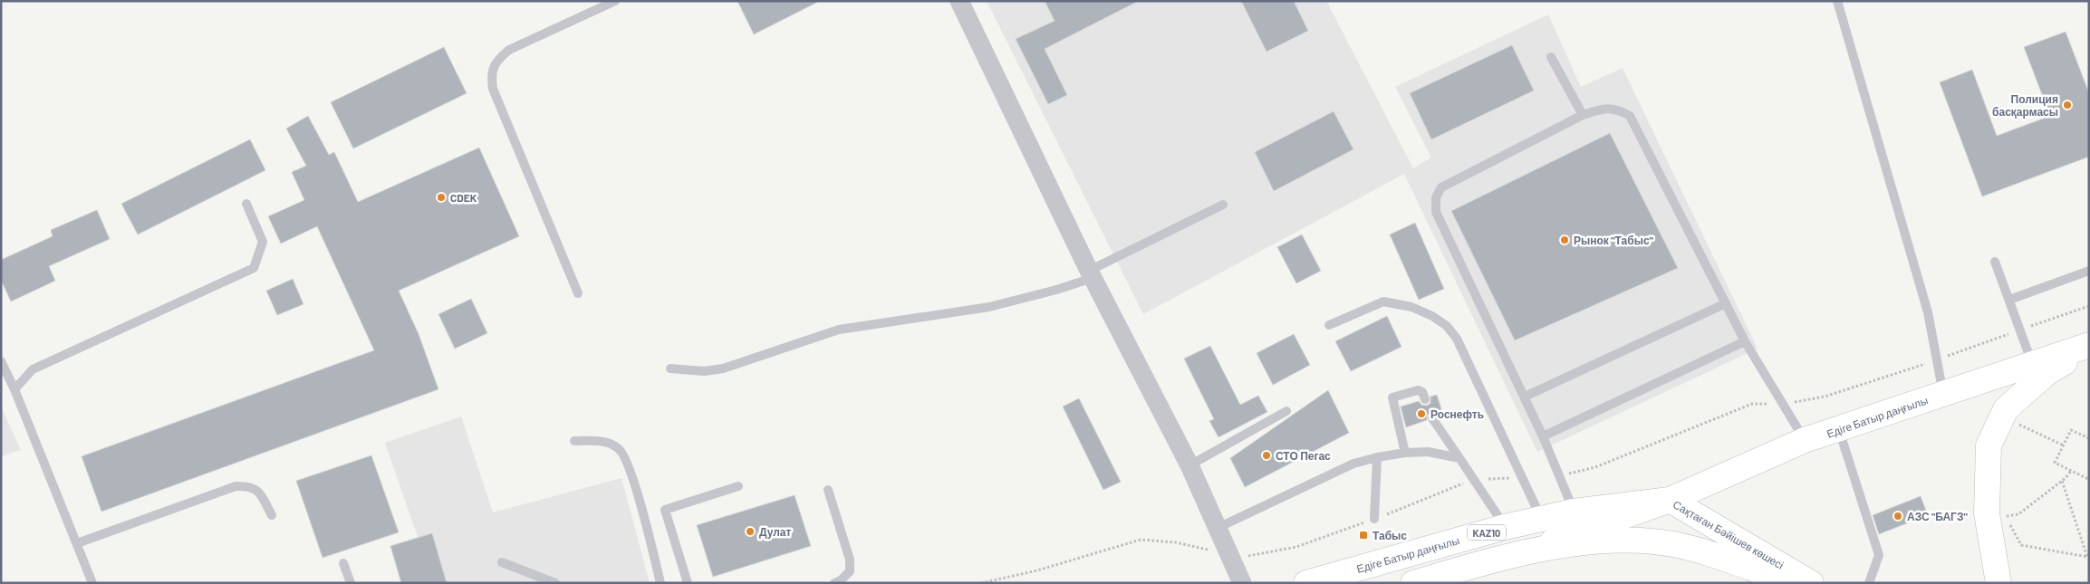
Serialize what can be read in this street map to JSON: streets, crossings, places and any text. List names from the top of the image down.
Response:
{
  "streets": {
    "main road": ["Едіге Батыр даңғылы", "KAZ10", "Сақтаған Бәйішев көшесі"]
  },
  "crossings": [
    ["Едіге Батыр даңғылы", "KAZ10"],
    ["Едіге Батыр даңғылы", "Сақтаған Бәйішев көшесі"]
  ],
  "places": {
    "other": [
      "Полиция басқармасы",
      "CDEK",
      "Рынок \"Табыс\"",
      "Роснефть",
      "СТО Пегас",
      "АЗС \"БАГЗ\"",
      "Дулат"
    ],
    "transit": ["Табыс"]
  }
}
